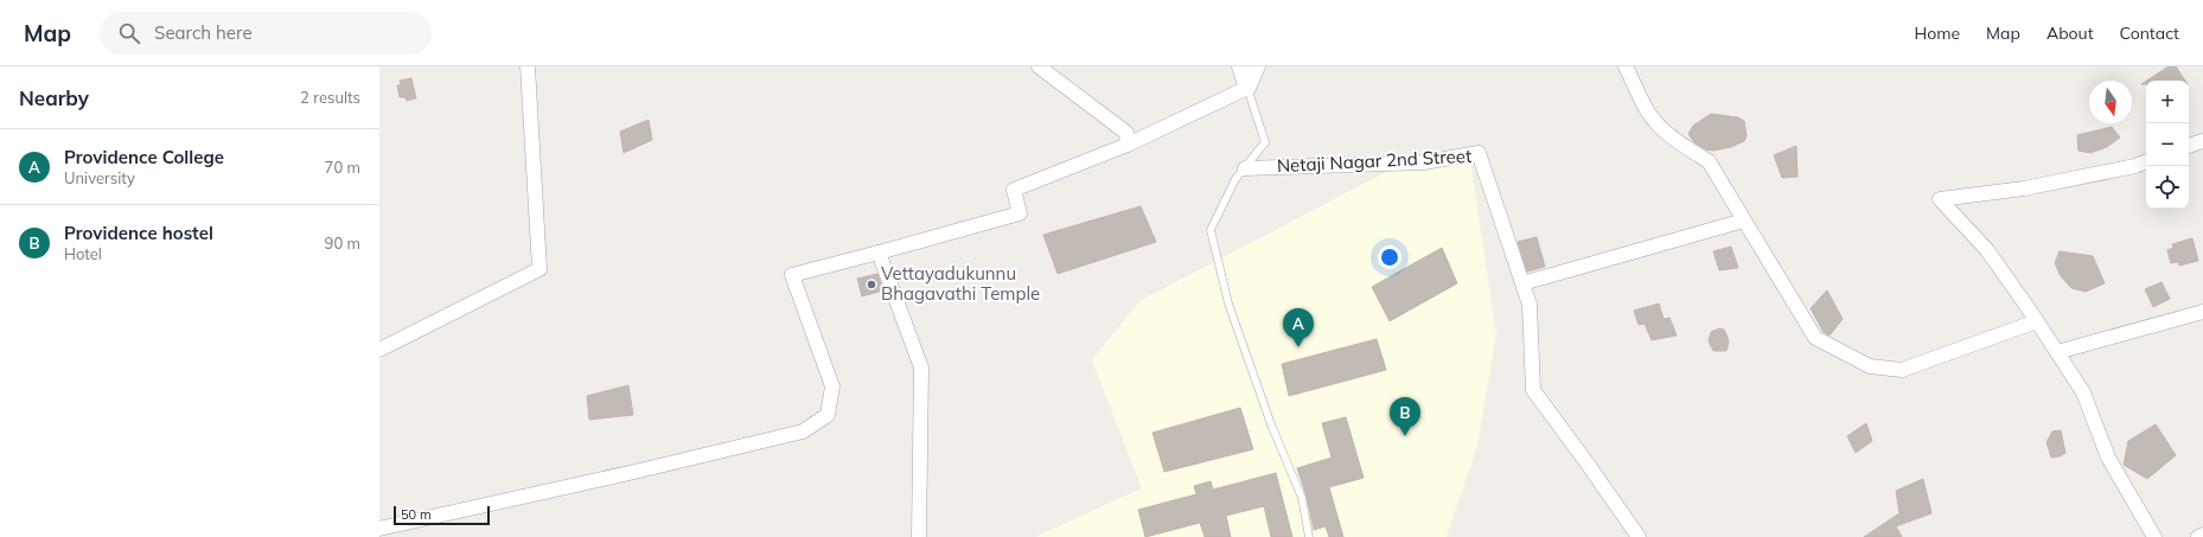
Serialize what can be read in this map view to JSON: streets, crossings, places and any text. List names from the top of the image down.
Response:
{
  "streets": {
    "street": ["Netaji Nagar 2nd Street"]
  },
  "places": ["Vettayadukunnu Bhagavathi Temple"],
  "scale_bar": "50 m",
  "north": "bottom",
  "page": {
    "header": "Map",
    "search": "Search here",
    "nav": [
      "Home",
      "Map",
      "About",
      "Contact"
    ],
    "heading": ["Nearby", "2 results"],
    "map_buttons": ["+", "−"],
    "list": [
      {
        "mark": "A",
        "name": "Providence College",
        "note": "University",
        "value": "70 m"
      },
      {
        "mark": "B",
        "name": "Providence hostel",
        "note": "Hotel",
        "value": "90 m"
      }
    ],
    "pins": ["A", "B"],
    "scale": "50 m"
  }
}
